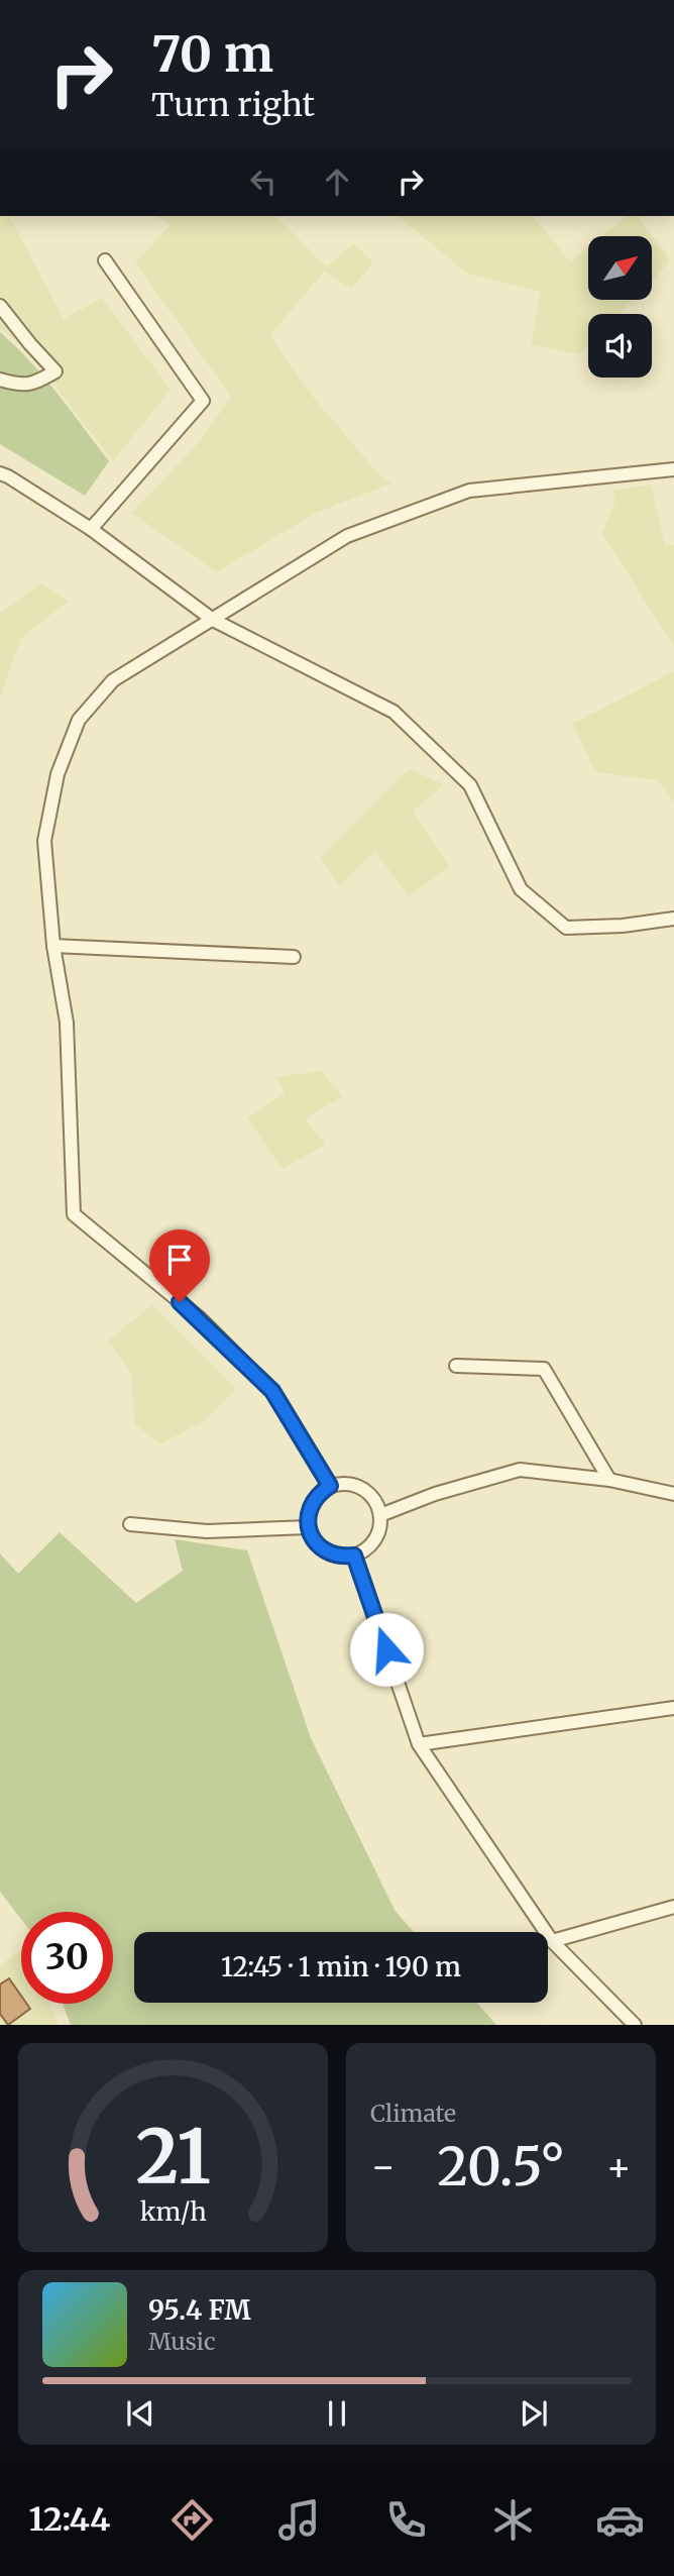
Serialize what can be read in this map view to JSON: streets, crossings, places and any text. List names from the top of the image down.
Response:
{
  "north": "top right",
  "page": {
    "turn": ["70 m", "Turn right"],
    "limit": "30",
    "trip": "12:45 · 1 min · 190 m",
    "tile": "Climate",
    "heat": ["−", "20.5°", "+"],
    "song": ["95.4 FM", "Music"],
    "tabs": "12:44",
    "gauge": ["21", "km/h"]
  }
}
